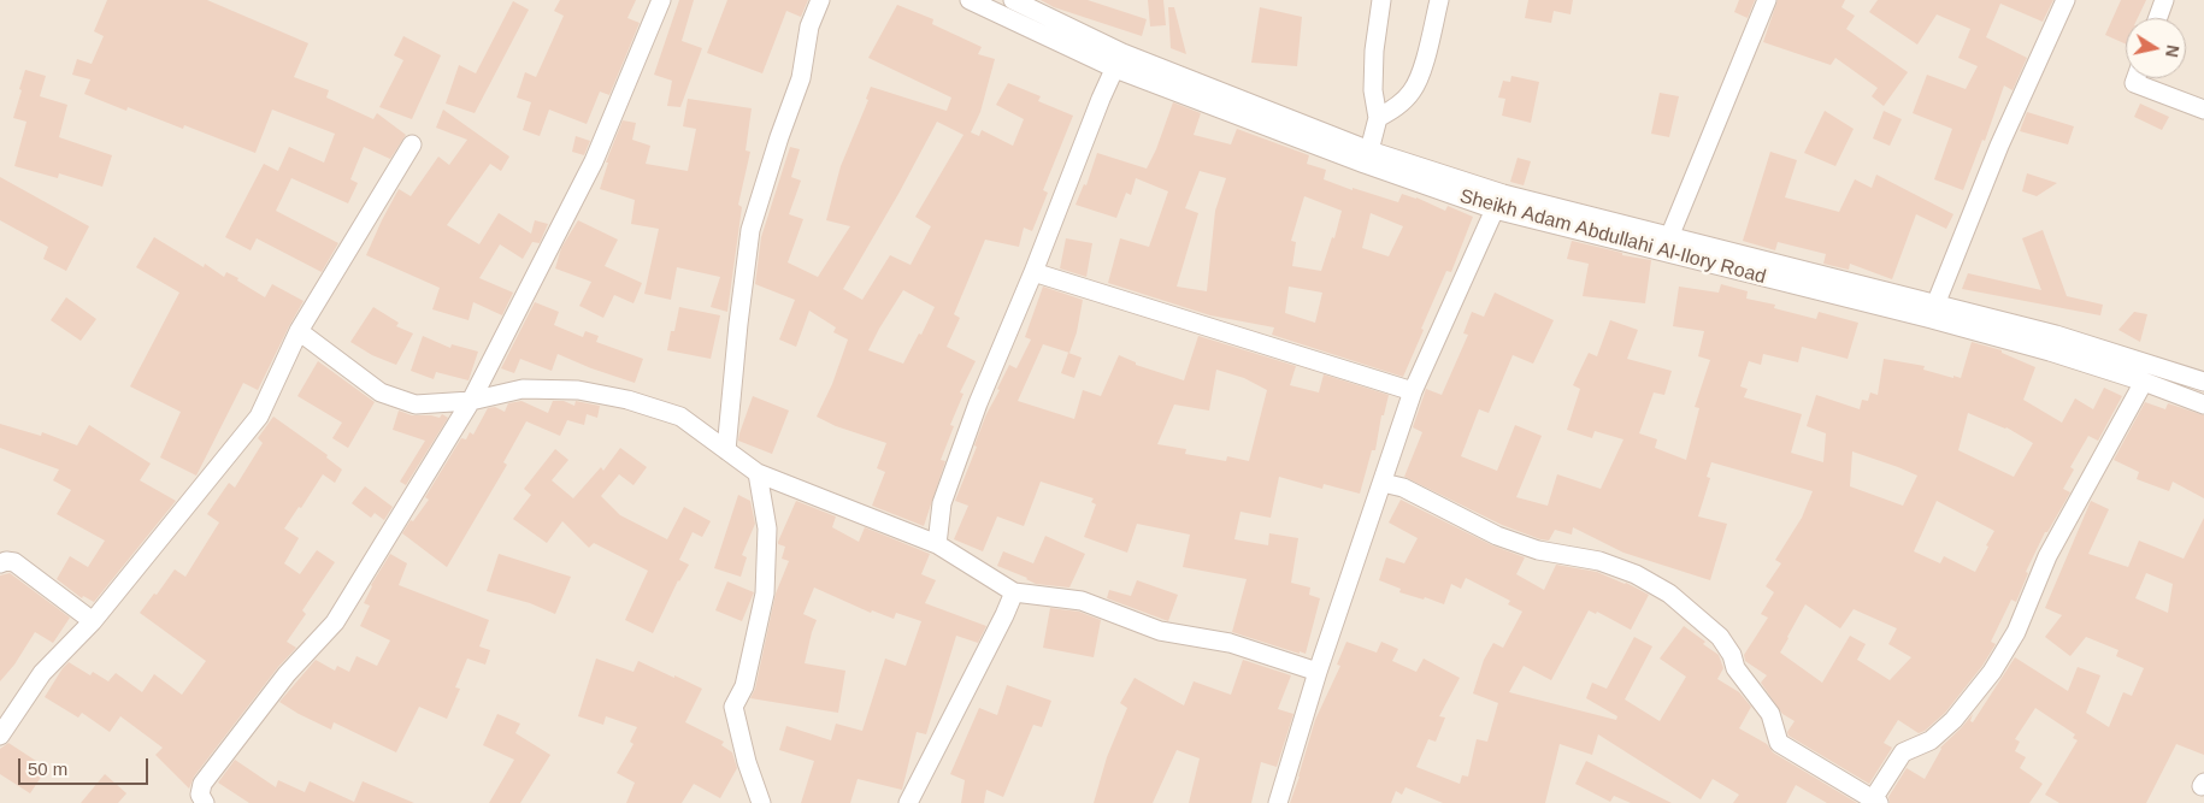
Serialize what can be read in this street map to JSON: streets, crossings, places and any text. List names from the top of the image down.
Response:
{
  "streets": {
    "street": ["Sheikh Adam Abdullahi Al-Ilory Road"]
  },
  "scale_bar": "50 m",
  "north": "right"
}
